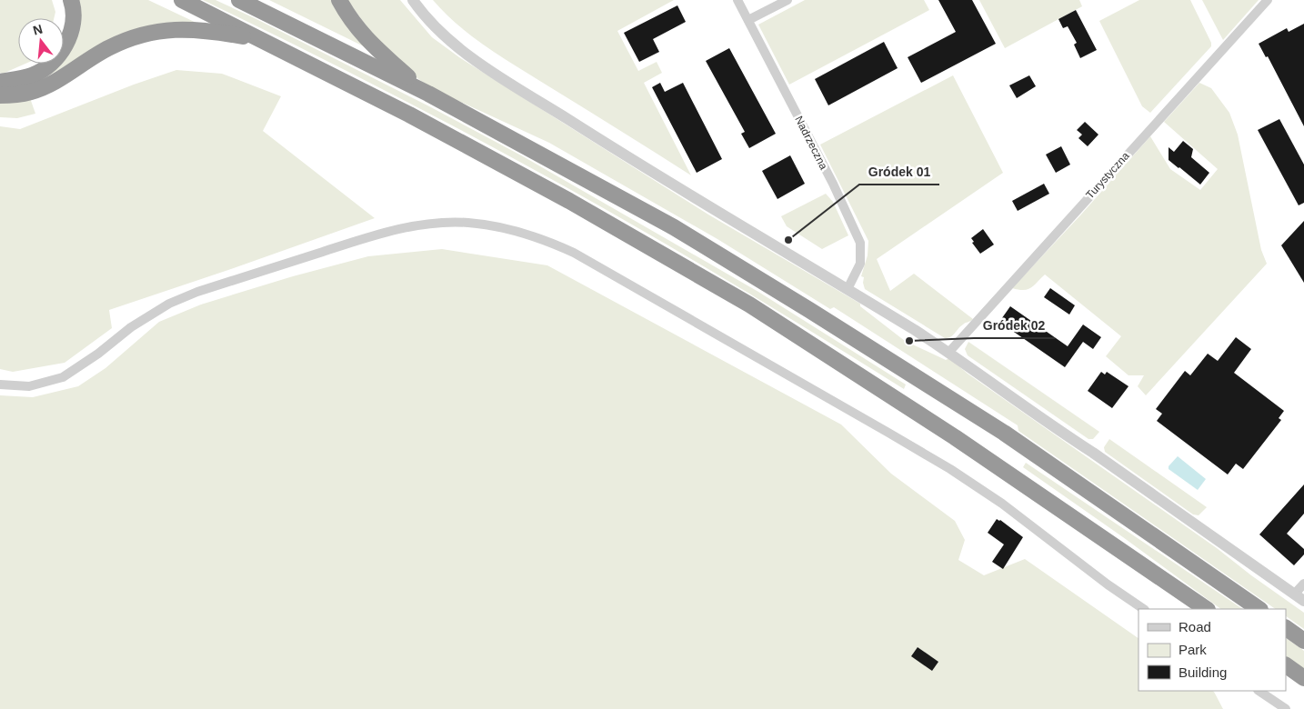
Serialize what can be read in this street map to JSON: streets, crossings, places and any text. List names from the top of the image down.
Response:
{
  "streets": {
    "street": ["Nadrzeczna", "Turystyczna"]
  },
  "places": ["Gródek 01", "Gródek 02"],
  "legend": ["Road", "Park", "Building"],
  "north": "top"
}
